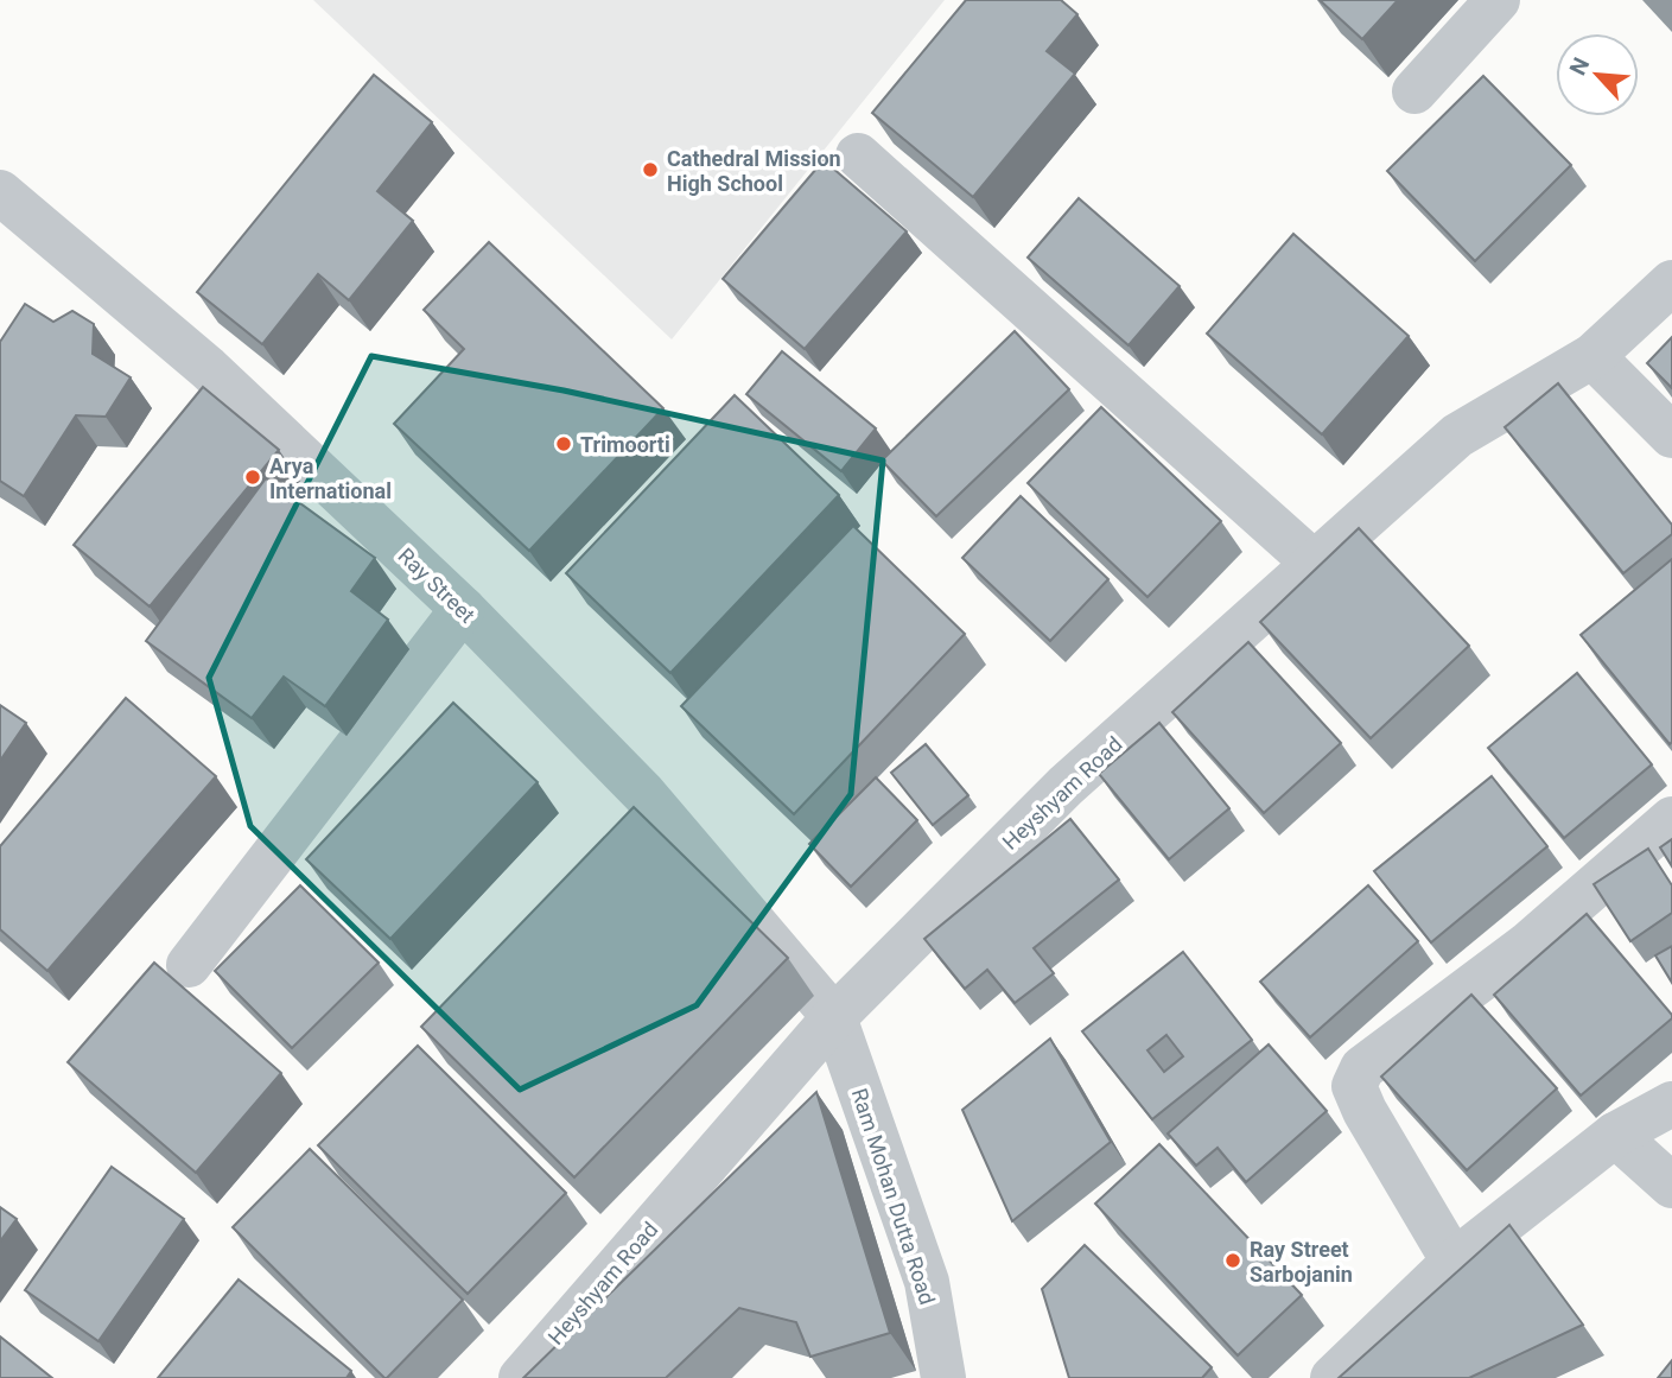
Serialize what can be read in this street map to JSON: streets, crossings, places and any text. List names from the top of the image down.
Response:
{
  "streets": {
    "street": ["Ray Street", "Heyshyam Road", "Ram Mohan Dutta Road"]
  },
  "crossings": [
    ["Ray Street", "Heyshyam Road"],
    ["Ray Street", "Ram Mohan Dutta Road"],
    ["Heyshyam Road", "Ram Mohan Dutta Road"]
  ],
  "places": [
    "Cathedral Mission High School",
    "Trimoorti",
    "Arya International",
    "Ray Street Sarbojanin"
  ],
  "north": "top left"
}
